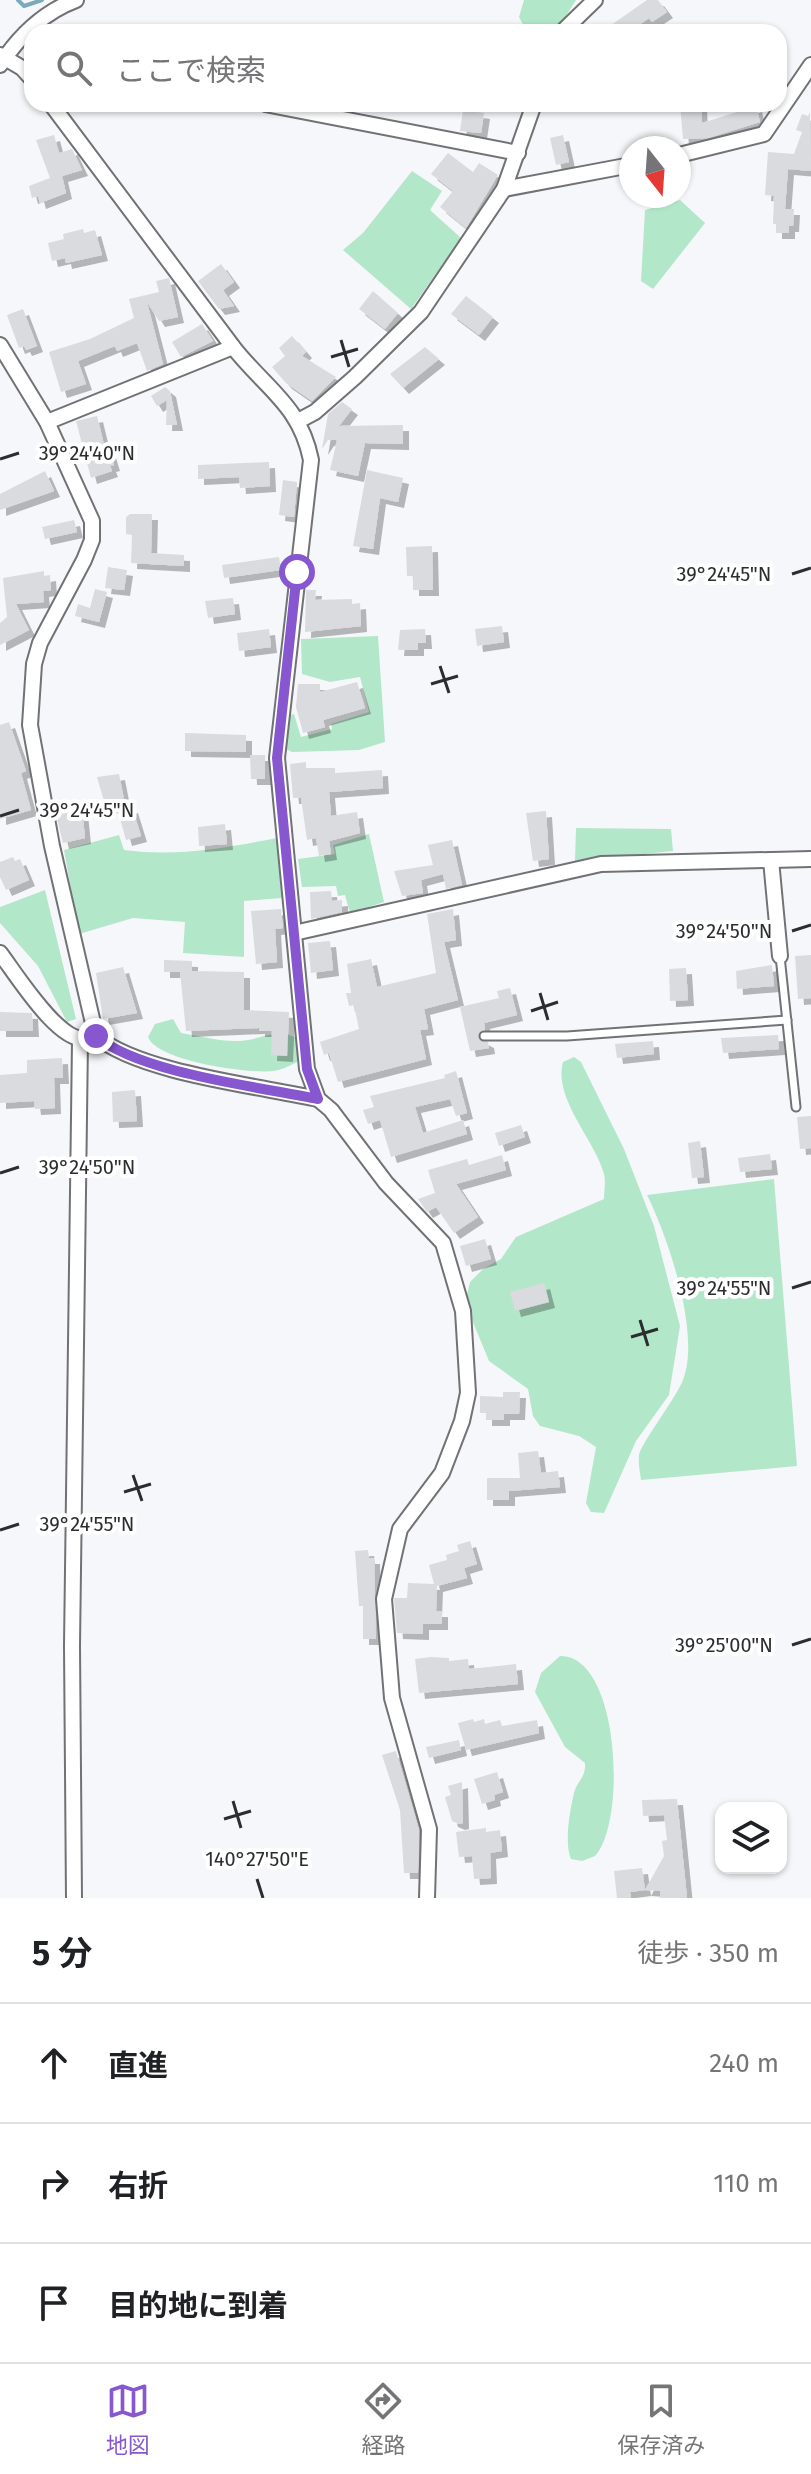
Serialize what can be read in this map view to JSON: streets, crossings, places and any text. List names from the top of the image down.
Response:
{
  "north": "bottom",
  "page": {
    "search": "ここで検索",
    "heading": ["5 分", "徒歩 · 350 m"],
    "list": [
      ["直進", "240 m"],
      ["右折", "110 m"],
      "目的地に到着"
    ],
    "nav": ["地図", "経路", "保存済み"]
  },
  "coordinates": [
    "39°24'40\"N",
    "39°24'45\"N",
    "39°24'50\"N",
    "39°24'55\"N",
    "39°25'00\"N",
    "140°27'50\"E"
  ]
}
